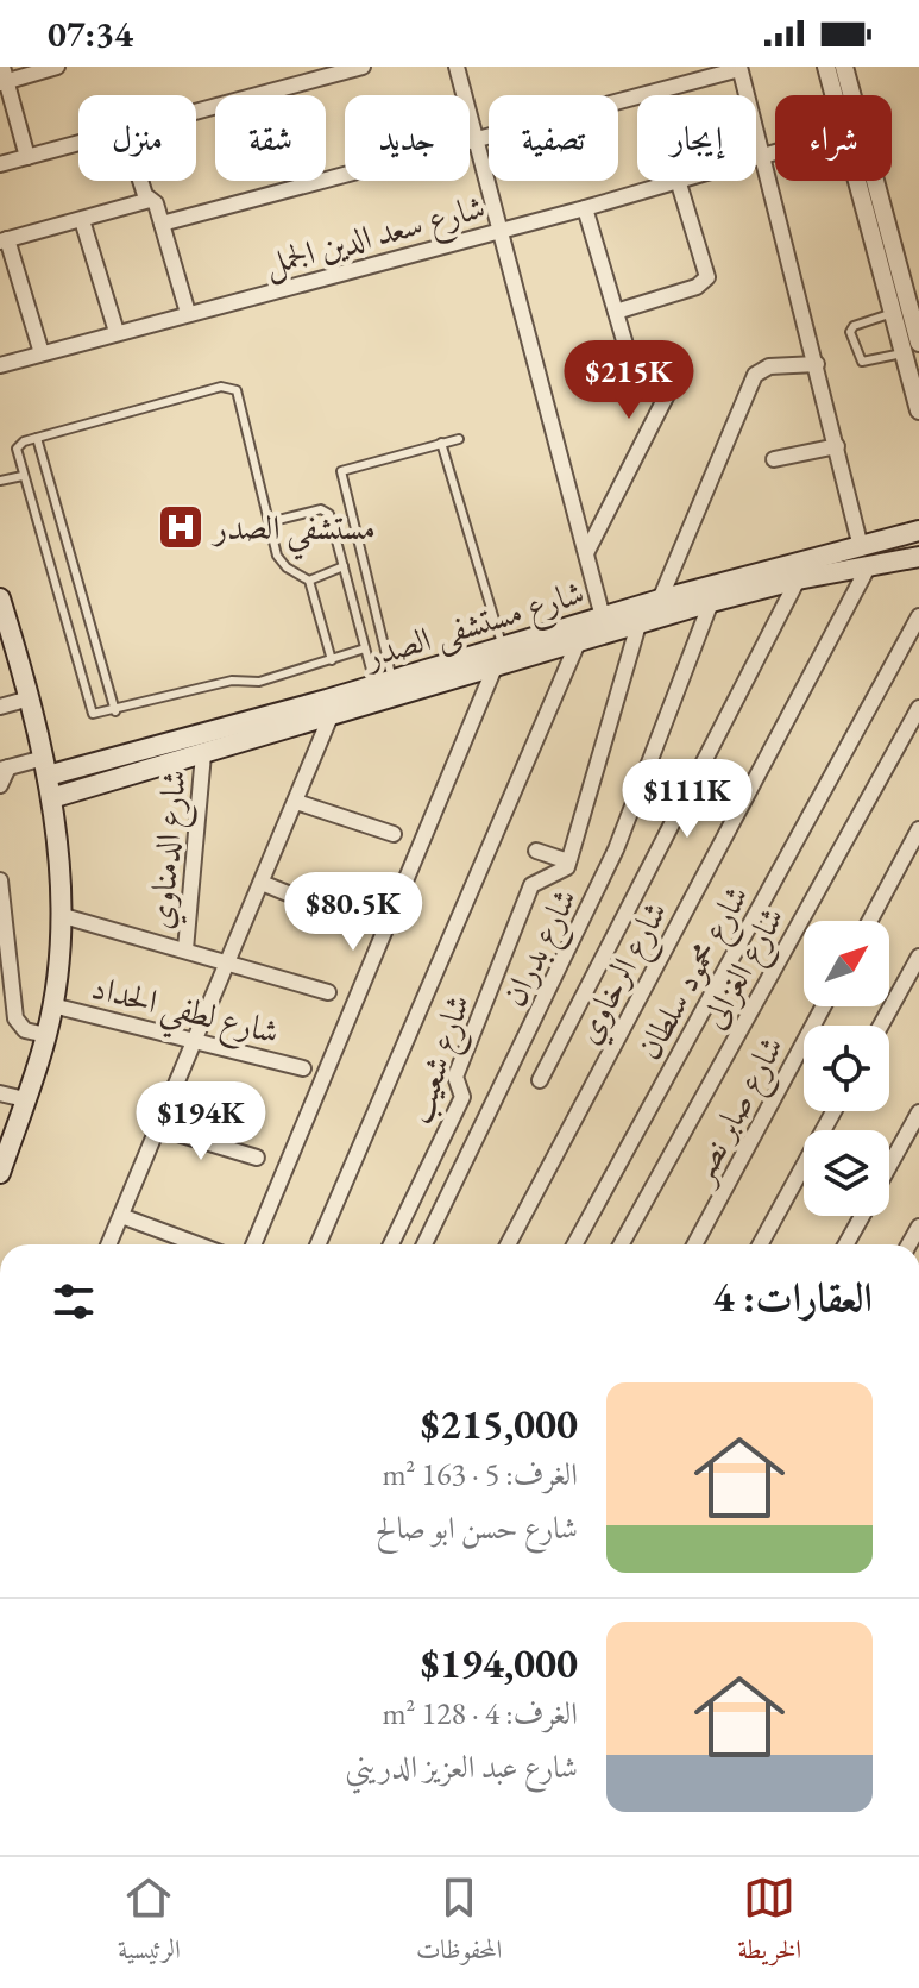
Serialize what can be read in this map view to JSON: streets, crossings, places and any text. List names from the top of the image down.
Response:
{
  "streets": {
    "main road": ["شارع مستشفى الصدر"],
    "street": [
      "شارع سعد الدين الجمل",
      "شارع الدمناوي",
      "شارع بدران",
      "شارع الغزالى",
      "شارع الرخاوي",
      "شارع محمود سلطان",
      "شارع لطفي الحداد",
      "شارع شعيب",
      "شارع صابر نصر"
    ]
  },
  "crossings": [
    ["شارع مستشفى الصدر", "شارع الدمناوي"],
    ["شارع مستشفى الصدر", "شارع بدران"],
    ["شارع مستشفى الصدر", "شارع الرخاوي"]
  ],
  "places": {
    "hospital": ["مستشفي الصدر"]
  },
  "north": "top right",
  "page": {
    "status": "07:34",
    "chip": [
      "شراء",
      "إيجار",
      "تصفية",
      "جديد",
      "شقة",
      "منزل"
    ],
    "price": [
      "$215K",
      "$111K",
      "$80.5K",
      "$194K"
    ],
    "heading": "العقارات: 4",
    "list": [
      {
        "name": "$215,000",
        "note": "الغرف: 5 · 163 m² · شارع حسن ابو صالح"
      },
      {
        "name": "$194,000",
        "note": "الغرف: 4 · 128 m² · شارع عبد العزيز الدريني"
      }
    ],
    "tabs": ["الخريطة", "المحفوظات", "الرئيسية"]
  }
}
